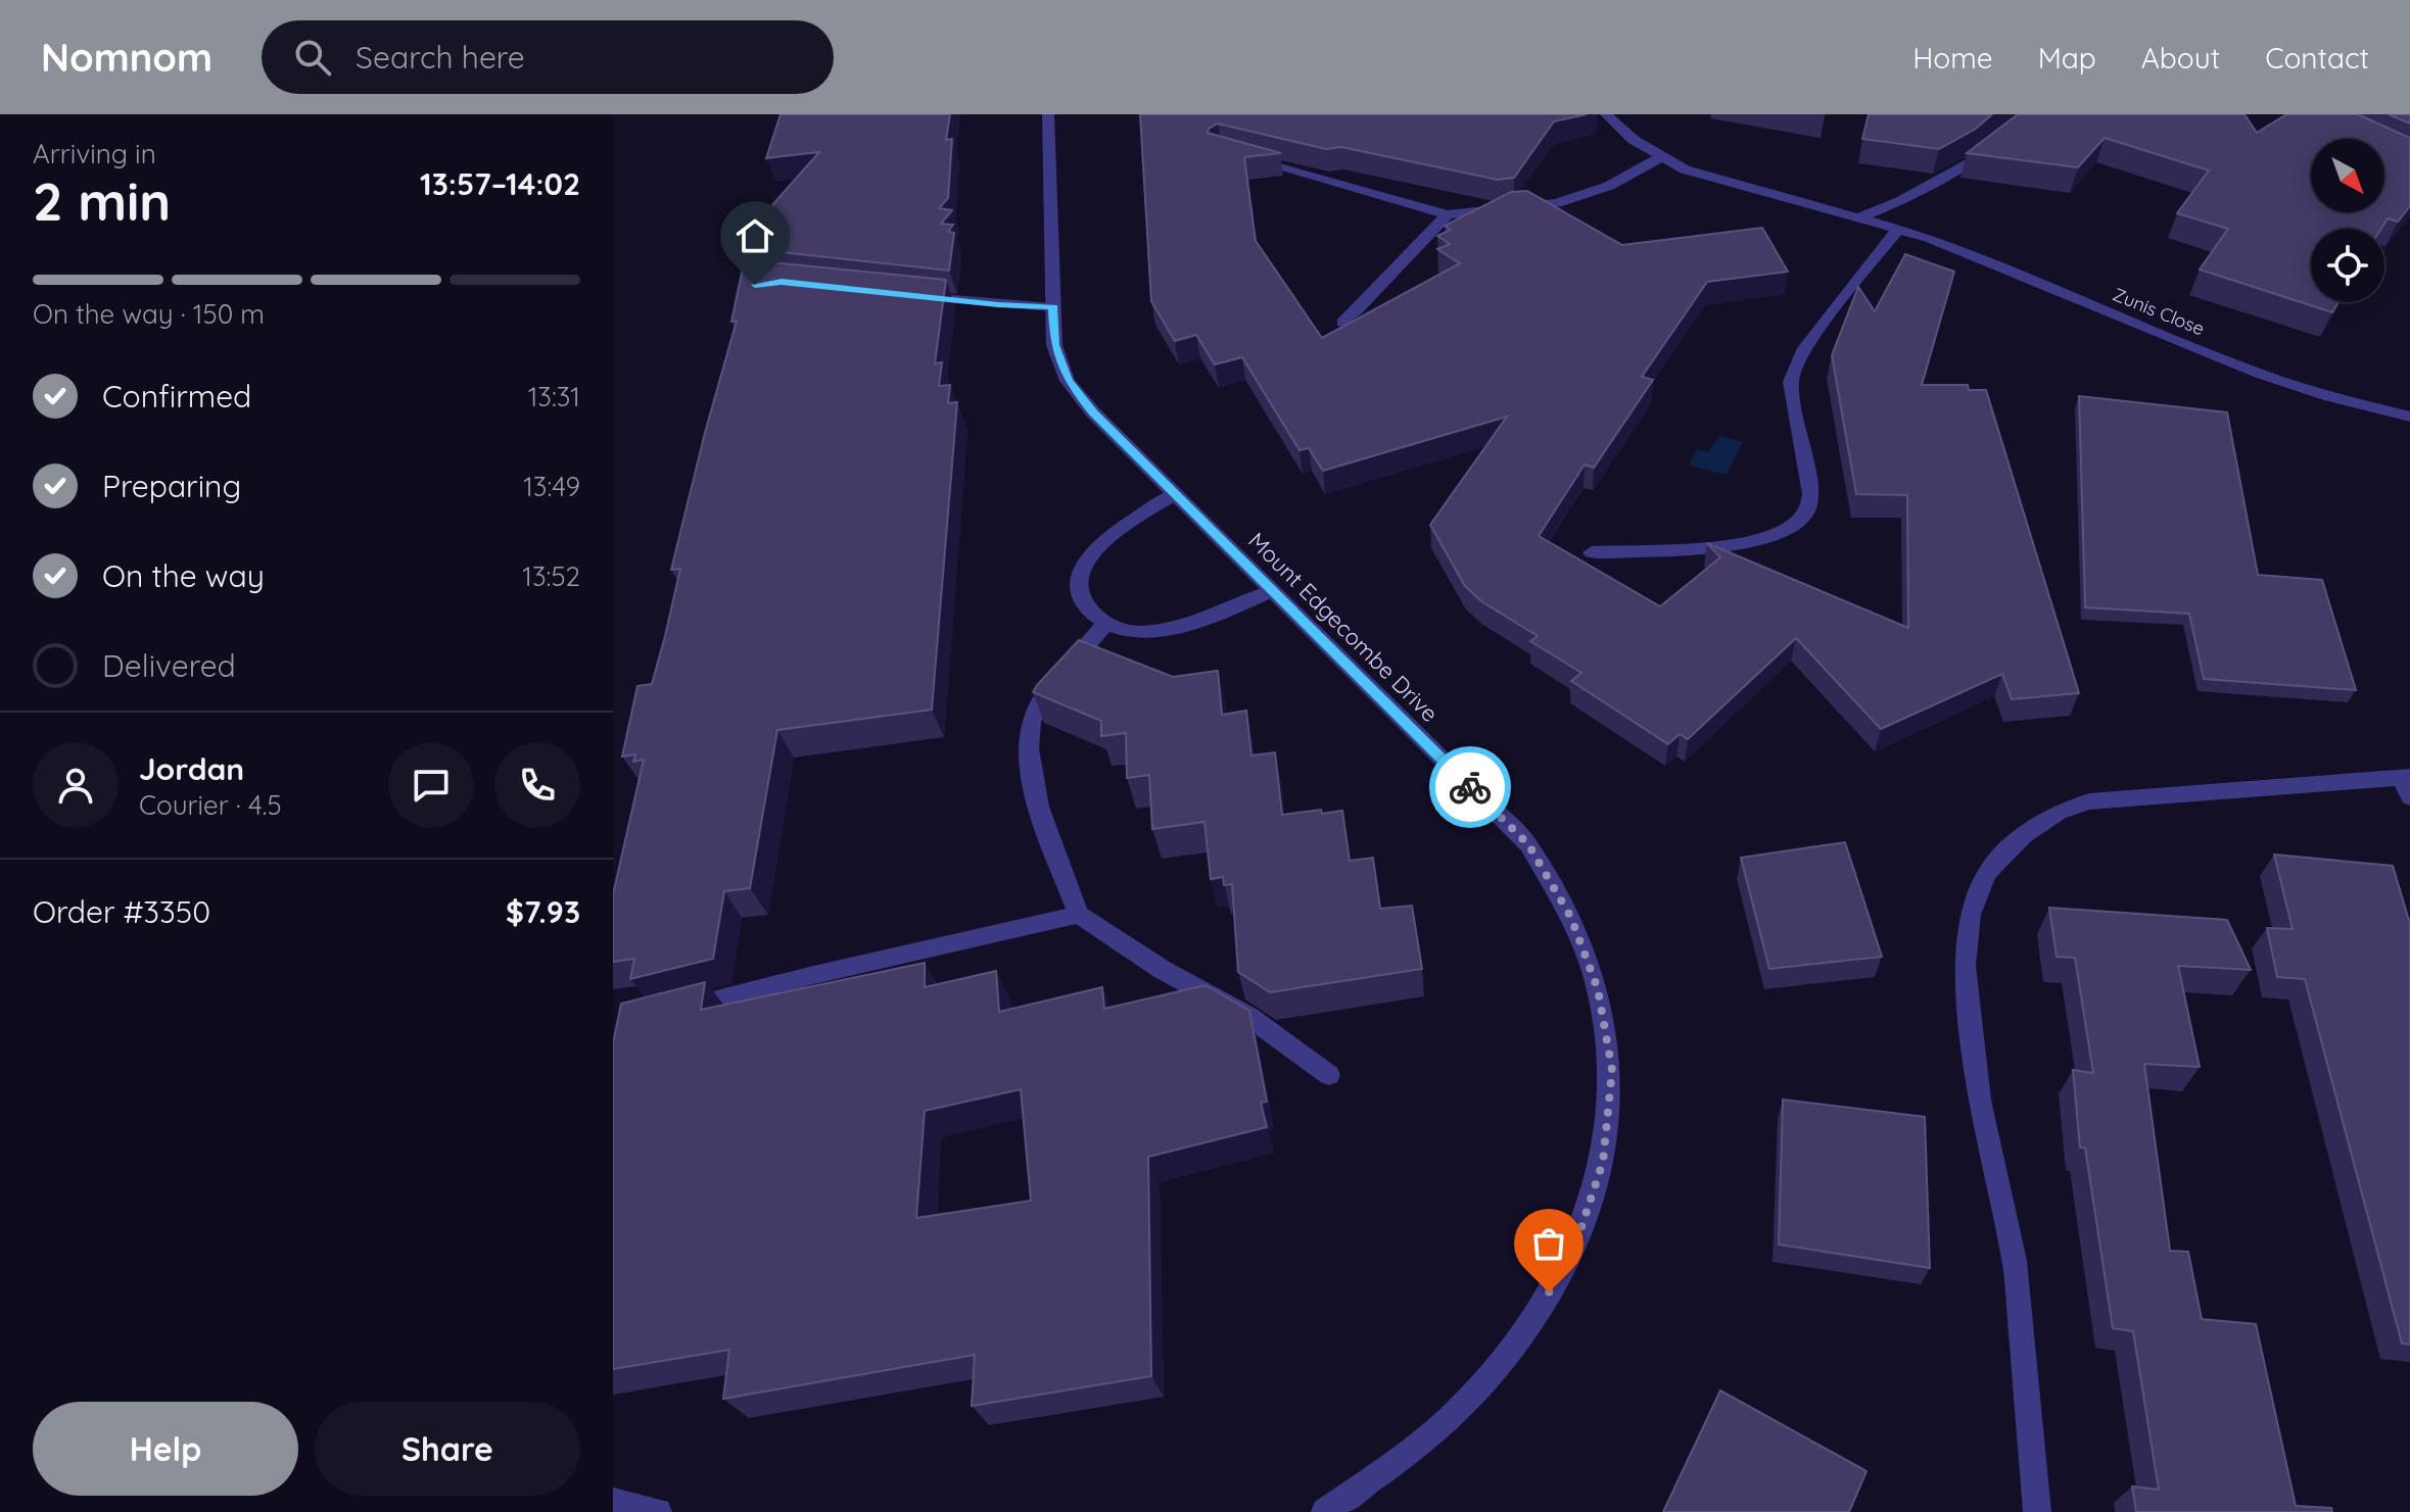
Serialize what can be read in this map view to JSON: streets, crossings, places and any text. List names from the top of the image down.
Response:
{
  "streets": {
    "street": ["Zunis Close", "Mount Edgecombe Drive"]
  },
  "north": "bottom right",
  "page": {
    "header": "Nomnom",
    "search": "Search here",
    "nav": [
      "Home",
      "Map",
      "About",
      "Contact"
    ],
    "heading": ["2 min", "Arriving in", "13:57–14:02"],
    "panel": [
      "Jordan",
      "Courier · 4.5",
      "Order #3350",
      "$7.93"
    ],
    "bar": "On the way · 150 m",
    "list": [
      ["Confirmed", "13:31"],
      ["Preparing", "13:49"],
      ["On the way", "13:52"],
      "Delivered"
    ],
    "buttons": ["Help", "Share"]
  }
}
